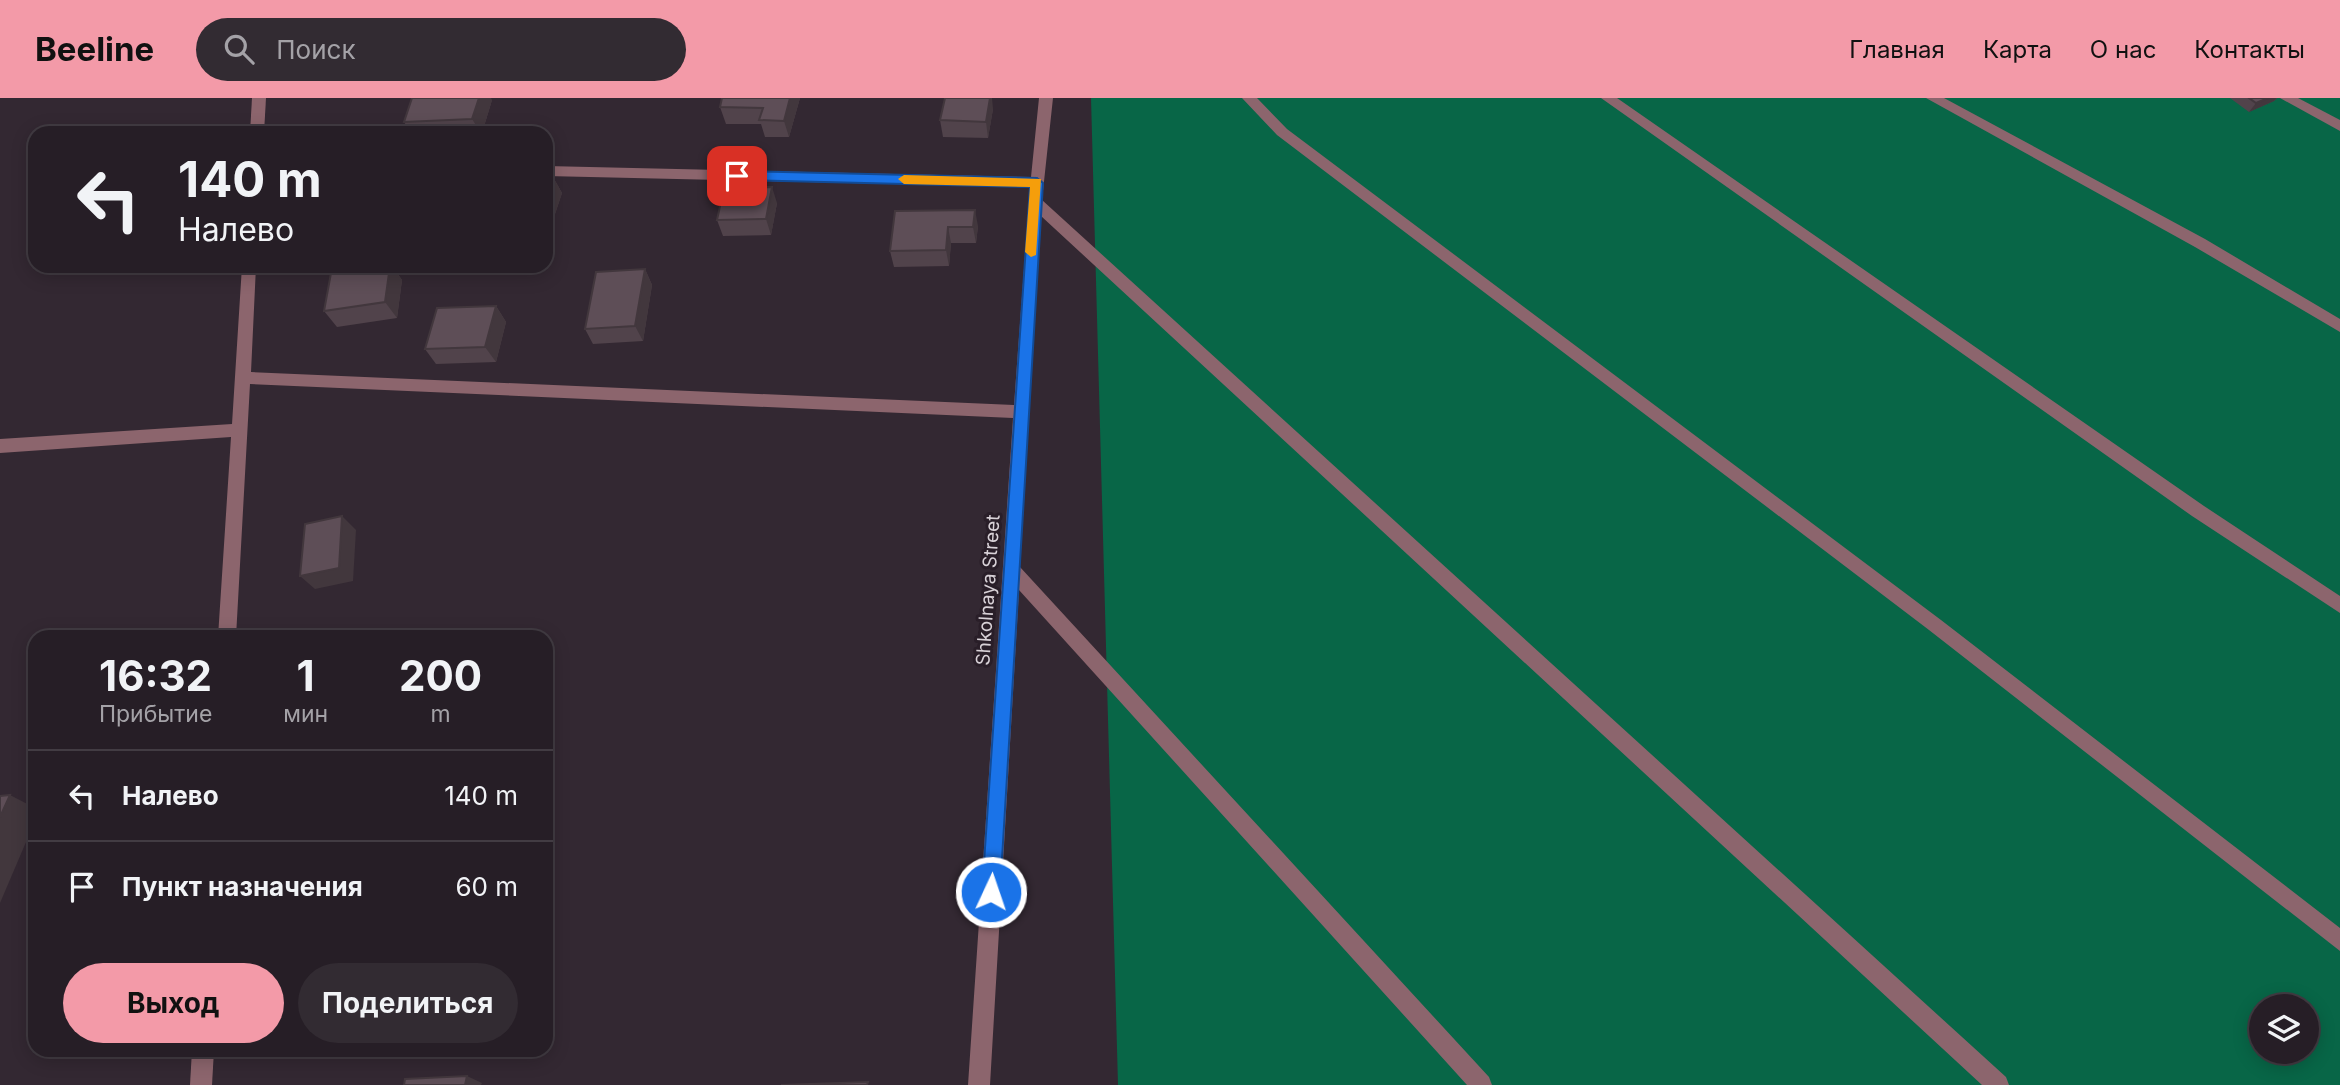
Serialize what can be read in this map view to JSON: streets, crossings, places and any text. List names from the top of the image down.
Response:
{
  "streets": {
    "street": ["Shkolnaya Street"]
  },
  "page": {
    "header": "Beeline",
    "search": "Поиск",
    "nav": [
      "Главная",
      "Карта",
      "О нас",
      "Контакты"
    ],
    "turn": ["140 m", "Налево"],
    "eta": [
      "16:32",
      "Прибытие",
      "1",
      "мин",
      "200",
      "m"
    ],
    "list": [
      {
        "name": "Налево",
        "value": "140 m"
      },
      {
        "name": "Пункт назначения",
        "value": "60 m"
      }
    ],
    "buttons": ["Выход", "Поделиться"]
  }
}
